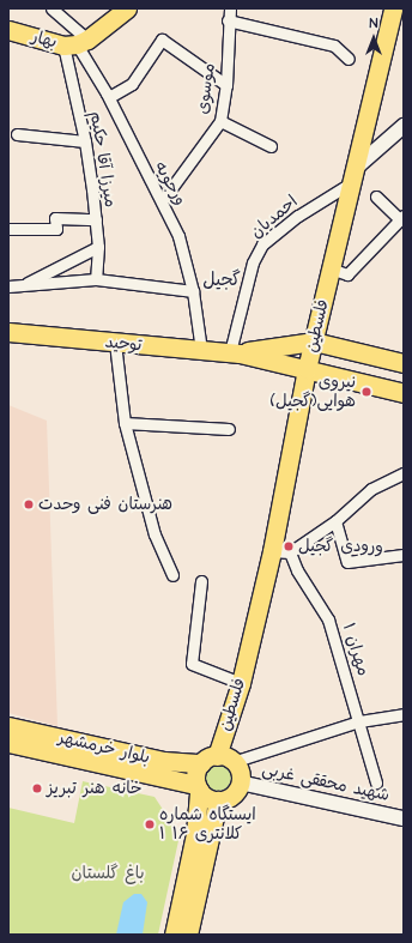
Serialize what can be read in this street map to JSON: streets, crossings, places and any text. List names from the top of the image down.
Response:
{
  "streets": {
    "main road": [
      "بهار",
      "فلسطین",
      "توحید",
      "بلوار خرمشهر"
    ],
    "street": [
      "موسوی",
      "میرزا آقا حکیم",
      "ورجویه",
      "احمدیان",
      "مهران ۱",
      "شهید محققی غربی"
    ]
  },
  "crossings": [
    ["بهار", "میرزا آقا حکیم"],
    ["بهار", "ورجویه"],
    ["موسوی", "ورجویه"],
    ["میرزا آقا حکیم", "ورجویه"],
    ["ورجویه", "توحید"],
    ["احمدیان", "فلسطین"],
    ["احمدیان", "توحید"],
    ["فلسطین", "مهران ۱"],
    ["فلسطین", "بلوار خرمشهر"],
    ["فلسطین", "شهید محققی غربی"],
    ["بلوار خرمشهر", "شهید محققی غربی"]
  ],
  "districts": ["گجیل"],
  "parks": ["باغ گلستان"],
  "places": [
    "نیروی هوایی(گجیل)",
    "هنرستان فنی وحدت",
    "ورودی گجیل",
    "خانه هنر تبریز",
    "ایستگاه شماره ۱ کلانتری ۱۶"
  ],
  "north": "top"
}
